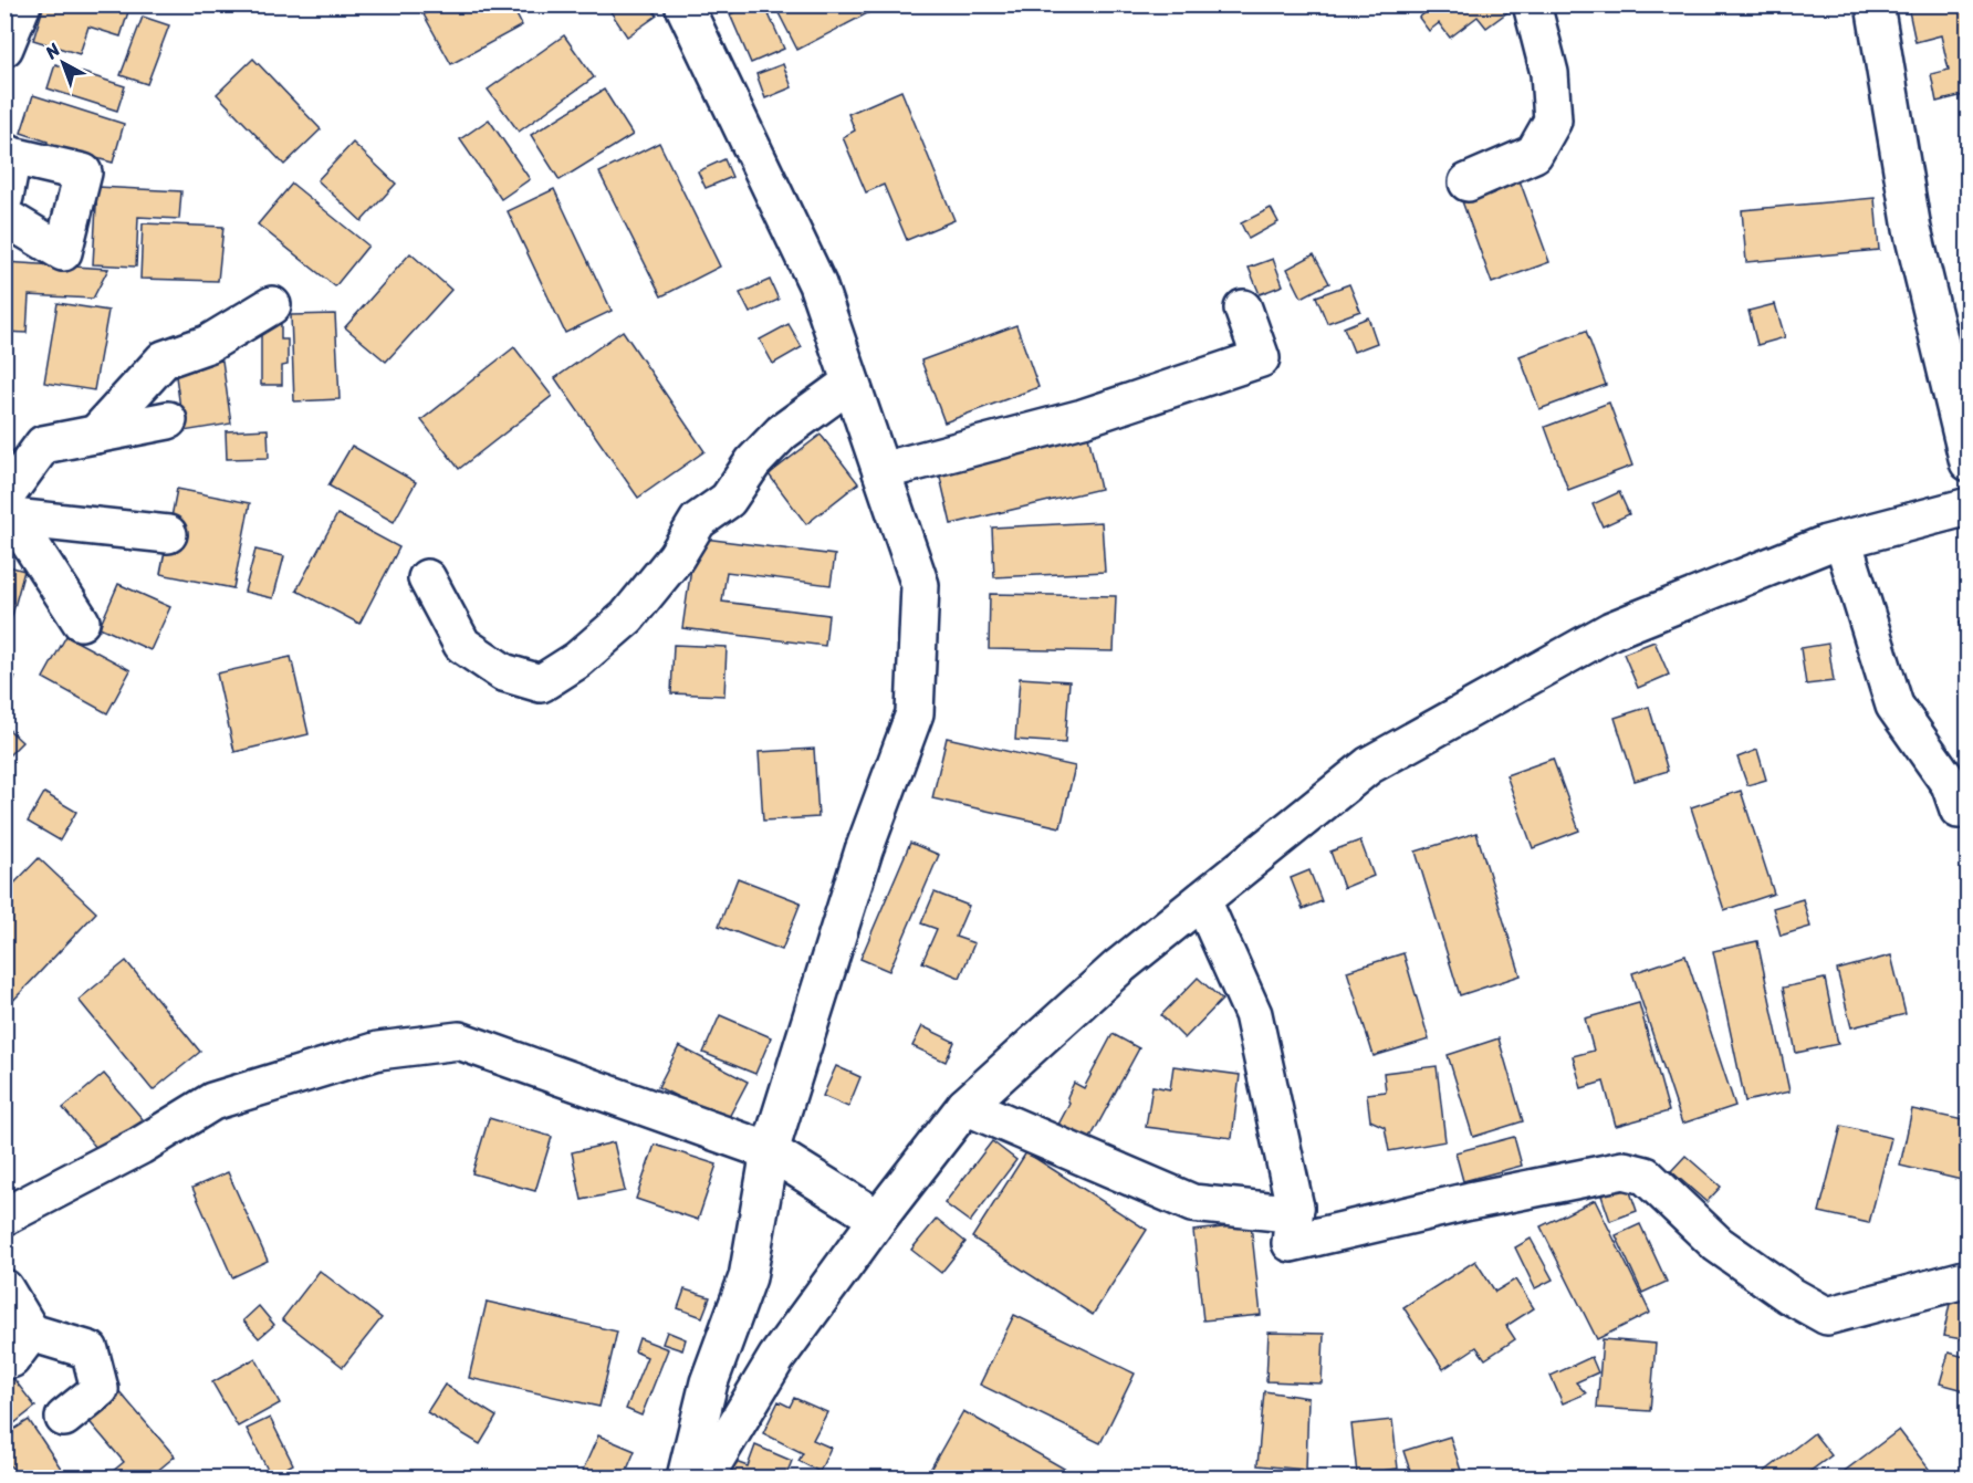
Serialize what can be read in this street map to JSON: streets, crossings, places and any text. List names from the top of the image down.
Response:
{
  "north": "top left"
}
